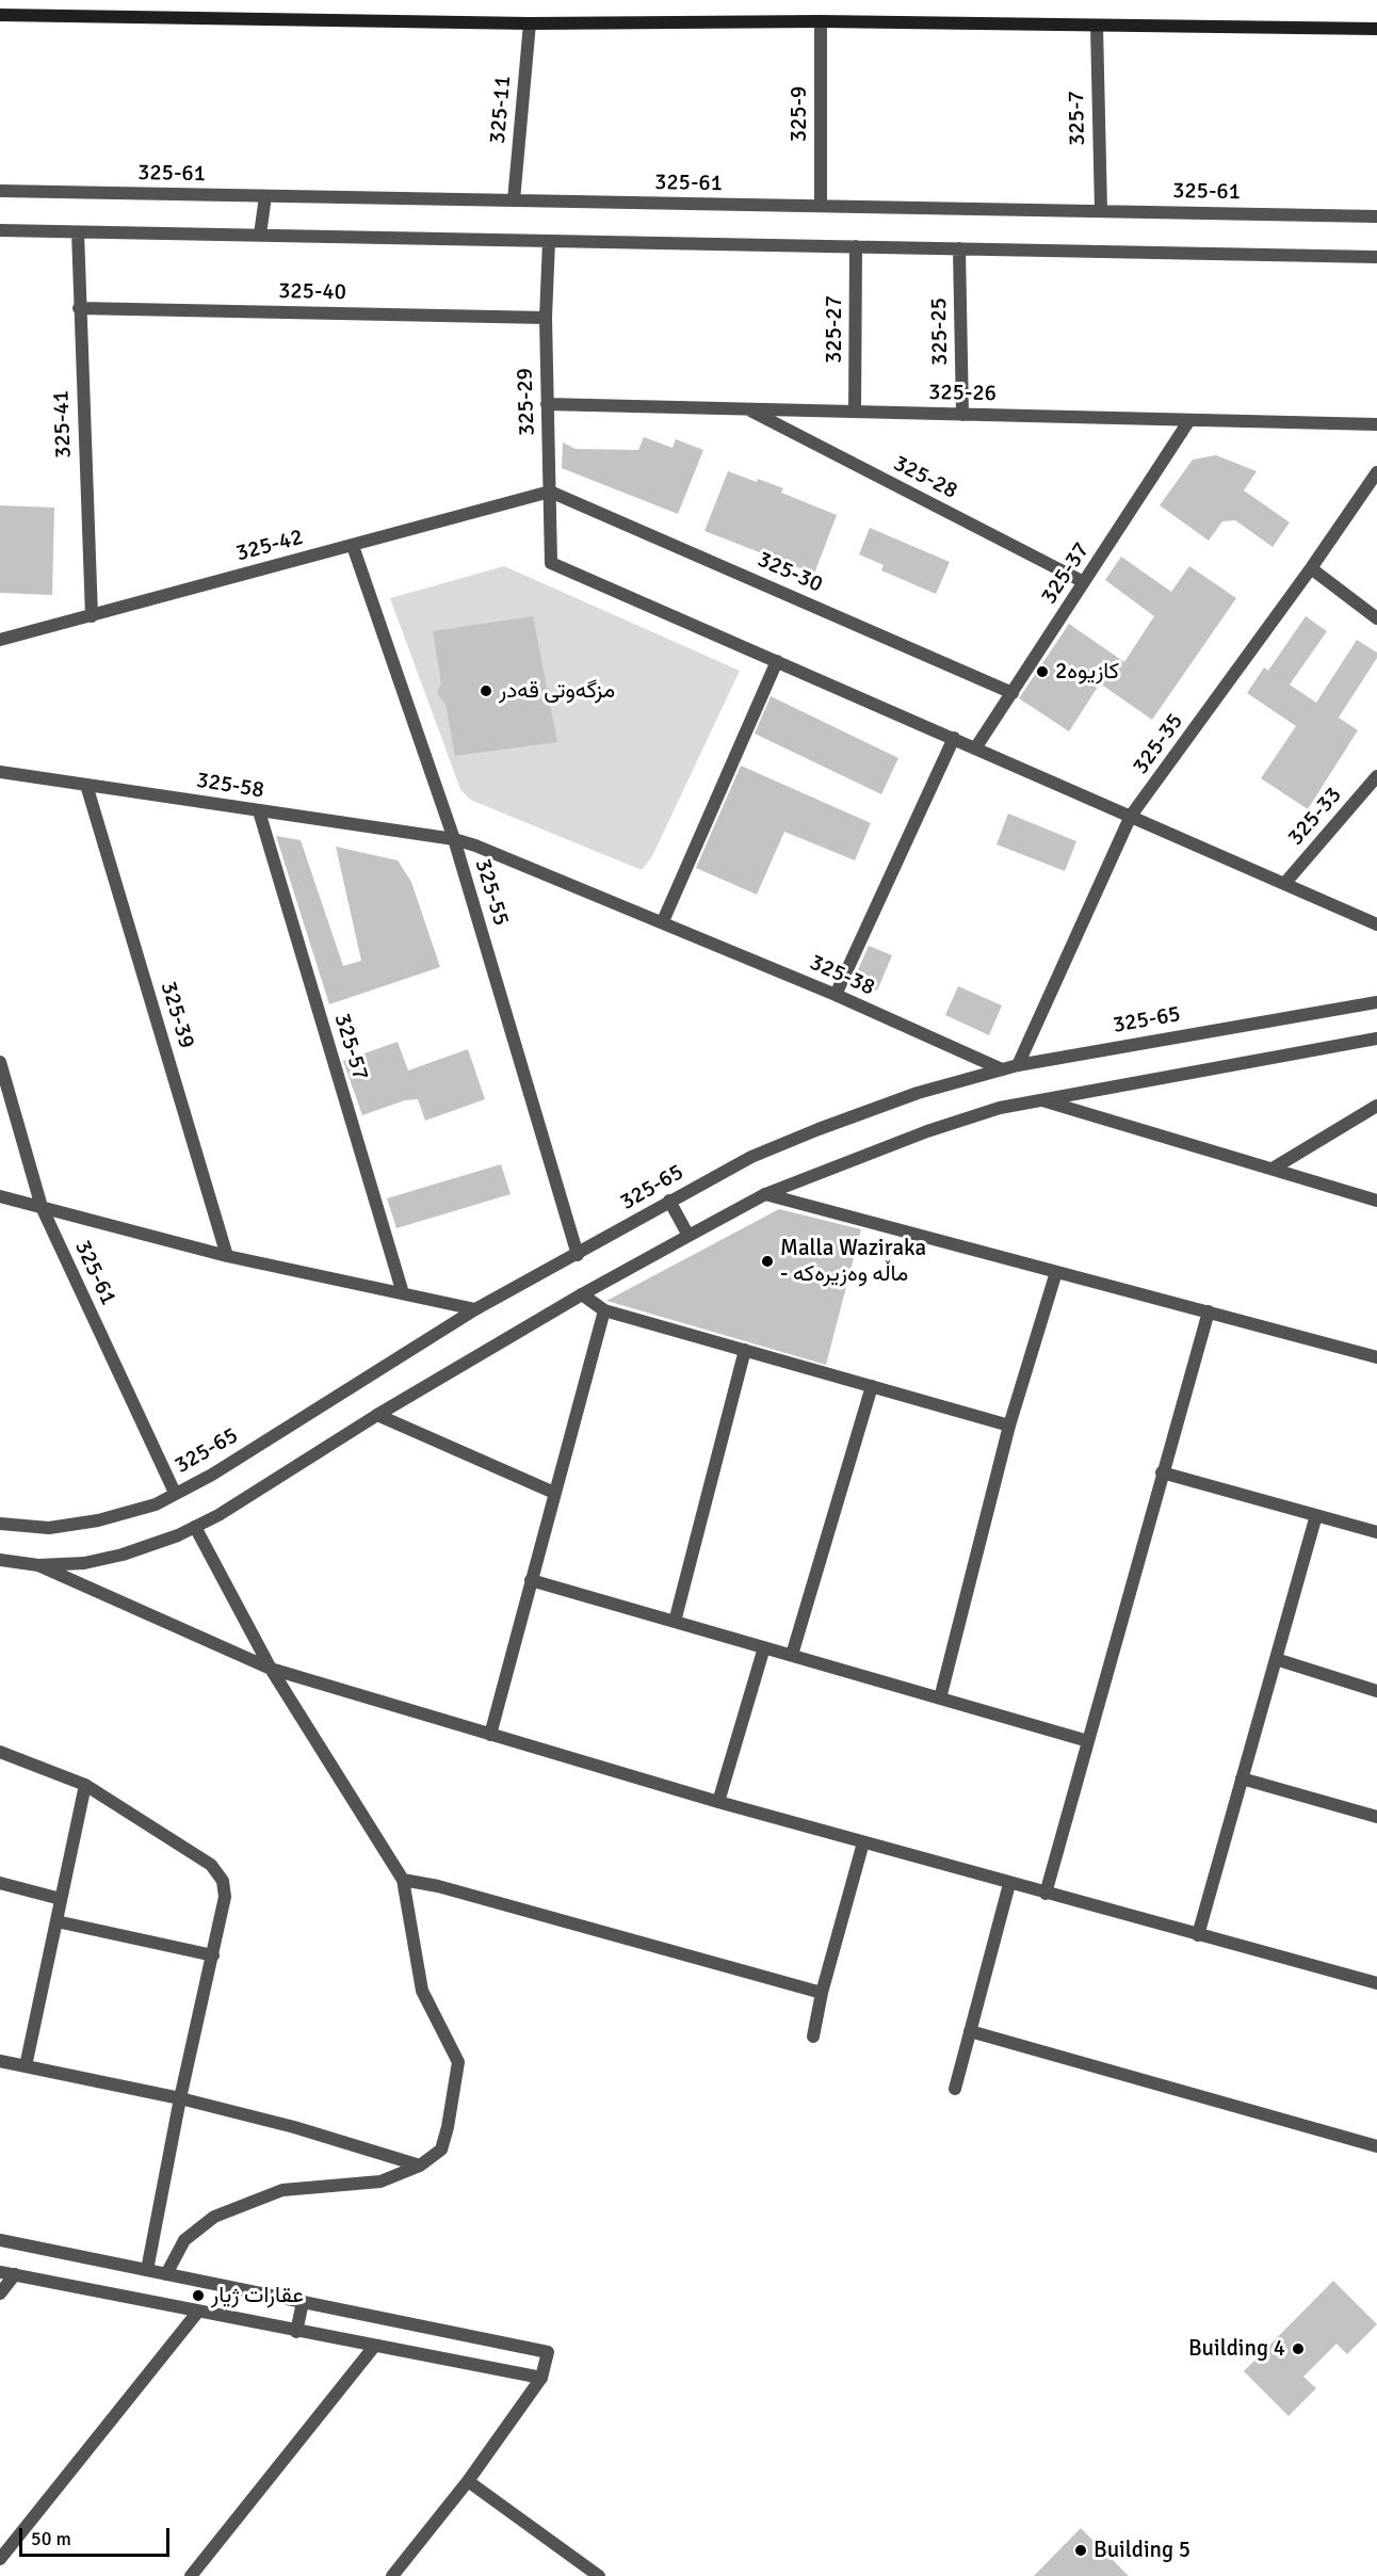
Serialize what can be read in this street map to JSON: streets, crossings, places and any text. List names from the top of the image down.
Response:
{
  "streets": {
    "street": [
      "325-11",
      "325-9",
      "325-7",
      "325-61",
      "325-40",
      "325-27",
      "325-25",
      "325-26",
      "325-29",
      "325-41",
      "325-28",
      "325-42",
      "325-30",
      "325-37",
      "325-35",
      "325-58",
      "325-33",
      "325-55",
      "325-38",
      "325-39",
      "325-65",
      "325-57"
    ]
  },
  "crossings": [
    ["325-11", "325-61"],
    ["325-9", "325-61"],
    ["325-7", "325-61"],
    ["325-61", "325-65"],
    ["325-40", "325-29"],
    ["325-40", "325-41"],
    ["325-27", "325-26"],
    ["325-25", "325-26"],
    ["325-26", "325-29"],
    ["325-26", "325-28"],
    ["325-26", "325-37"],
    ["325-29", "325-42"],
    ["325-29", "325-30"],
    ["325-41", "325-42"],
    ["325-28", "325-37"],
    ["325-42", "325-30"],
    ["325-42", "325-55"],
    ["325-30", "325-37"],
    ["325-35", "325-65"],
    ["325-58", "325-55"],
    ["325-58", "325-38"],
    ["325-58", "325-39"],
    ["325-58", "325-57"],
    ["325-55", "325-38"],
    ["325-55", "325-65"],
    ["325-38", "325-65"]
  ],
  "places": [
    "كازيوه2",
    "مزگەوتی قەدر",
    "Malla Waziraka - ماڵە وەزیرەکە",
    "عقارات ژیار",
    "Building 4",
    "Building 5"
  ],
  "scale_bar": "50 m"
}
